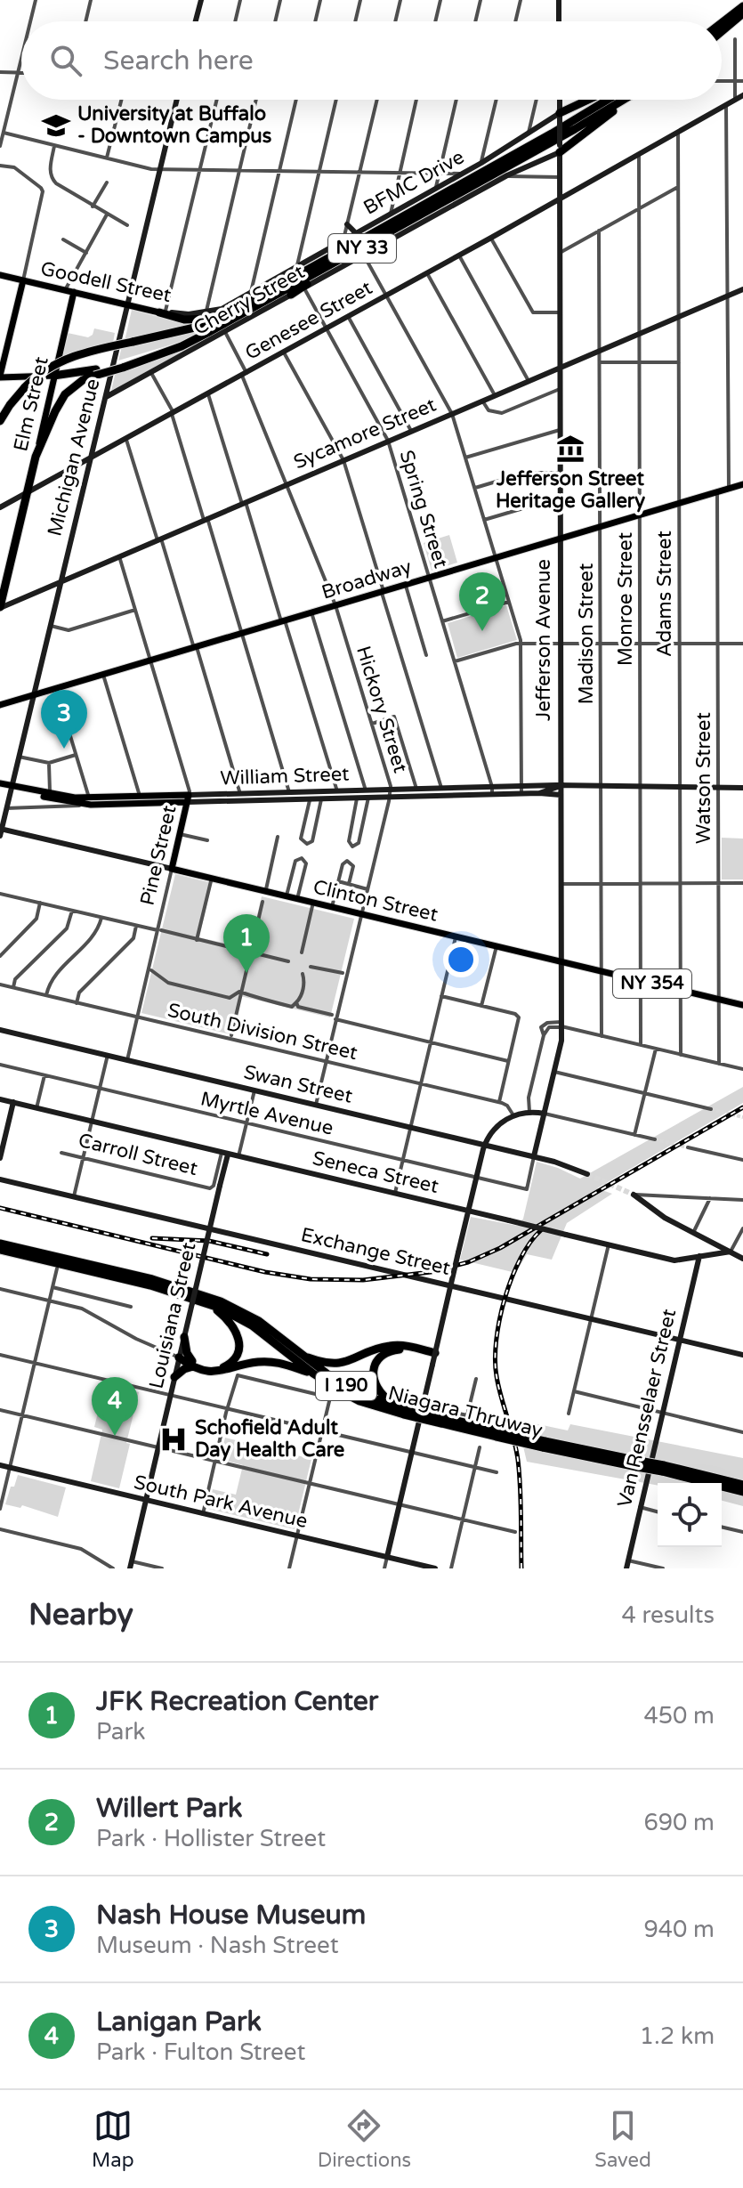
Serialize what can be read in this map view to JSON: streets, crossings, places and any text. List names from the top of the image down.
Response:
{
  "streets": {
    "highway": [
      "NY 33",
      "Elm Street",
      "I 190",
      "Niagara Thruway"
    ],
    "main road": [
      "Goodell Street",
      "Broadway",
      "William Street",
      "Pine Street",
      "Clinton Street",
      "NY 354"
    ],
    "street": [
      "BFMC Drive",
      "Cherry Street",
      "Genesee Street",
      "Sycamore Street",
      "Michigan Avenue",
      "Spring Street",
      "Adams Street",
      "Monroe Street",
      "Madison Street",
      "Jefferson Avenue",
      "Hickory Street",
      "Watson Street",
      "South Division Street",
      "Swan Street",
      "Myrtle Avenue",
      "Carroll Street",
      "Seneca Street",
      "Exchange Street",
      "Louisiana Street",
      "Van Rensselaer Street",
      "South Park Avenue"
    ]
  },
  "crossings": [
    ["BFMC Drive", "Goodell Street"],
    ["BFMC Drive", "Jefferson Avenue"],
    ["NY 33", "Goodell Street"],
    ["Goodell Street", "Elm Street"],
    ["Goodell Street", "Michigan Avenue"],
    ["Cherry Street", "Michigan Avenue"],
    ["Cherry Street", "Spring Street"],
    ["Cherry Street", "Jefferson Avenue"],
    ["Cherry Street", "Hickory Street"],
    ["Genesee Street", "Elm Street"],
    ["Genesee Street", "Michigan Avenue"],
    ["Genesee Street", "Spring Street"],
    ["Genesee Street", "Adams Street"],
    ["Genesee Street", "Monroe Street"],
    ["Genesee Street", "Jefferson Avenue"],
    ["Genesee Street", "Hickory Street"],
    ["Elm Street", "Sycamore Street"],
    ["Sycamore Street", "Michigan Avenue"],
    ["Sycamore Street", "Spring Street"],
    ["Sycamore Street", "Adams Street"],
    ["Sycamore Street", "Monroe Street"],
    ["Sycamore Street", "Madison Street"],
    ["Sycamore Street", "Jefferson Avenue"],
    ["Sycamore Street", "Hickory Street"],
    ["Sycamore Street", "Pine Street"],
    ["Michigan Avenue", "Broadway"],
    ["Michigan Avenue", "William Street"],
    ["Michigan Avenue", "Clinton Street"],
    ["Spring Street", "Broadway"],
    ["Spring Street", "William Street"],
    ["Broadway", "Adams Street"],
    ["Broadway", "Monroe Street"],
    ["Broadway", "Madison Street"],
    ["Broadway", "Jefferson Avenue"],
    ["Broadway", "Hickory Street"],
    ["Broadway", "Watson Street"],
    ["Broadway", "Pine Street"],
    ["Adams Street", "William Street"],
    ["Adams Street", "Clinton Street"],
    ["Monroe Street", "William Street"],
    ["Monroe Street", "Clinton Street"],
    ["Madison Street", "William Street"],
    ["Madison Street", "Clinton Street"],
    ["Jefferson Avenue", "William Street"],
    ["Jefferson Avenue", "Clinton Street"],
    ["Jefferson Avenue", "Swan Street"],
    ["Jefferson Avenue", "Myrtle Avenue"],
    ["Hickory Street", "William Street"],
    ["Hickory Street", "Clinton Street"],
    ["Hickory Street", "South Division Street"],
    ["Hickory Street", "Swan Street"],
    ["William Street", "Watson Street"],
    ["William Street", "Pine Street"],
    ["Watson Street", "Clinton Street"],
    ["Pine Street", "Clinton Street"],
    ["Pine Street", "South Division Street"],
    ["Pine Street", "Swan Street"],
    ["Carroll Street", "Seneca Street"],
    ["Carroll Street", "Louisiana Street"],
    ["Seneca Street", "Louisiana Street"],
    ["Seneca Street", "Van Rensselaer Street"],
    ["Exchange Street", "Van Rensselaer Street"],
    ["Louisiana Street", "South Park Avenue"]
  ],
  "places": {
    "school or university": ["University at Buffalo - Downtown Campus"],
    "museum": ["Jefferson Street Heritage Gallery"],
    "hospital": ["Schofield Adult Day Health Care"]
  },
  "page": {
    "search": "Search here",
    "pins": [
      "2",
      "3",
      "1",
      "4"
    ],
    "heading": ["Nearby", "4 results"],
    "list": [
      {
        "mark": "1",
        "name": "JFK Recreation Center",
        "note": "Park",
        "value": "450 m"
      },
      {
        "mark": "2",
        "name": "Willert Park",
        "note": "Park · Hollister Street",
        "value": "690 m"
      },
      {
        "mark": "3",
        "name": "Nash House Museum",
        "note": "Museum · Nash Street",
        "value": "940 m"
      },
      {
        "mark": "4",
        "name": "Lanigan Park",
        "note": "Park · Fulton Street",
        "value": "1.2 km"
      }
    ],
    "nav": ["Map", "Directions", "Saved"]
  }
}
